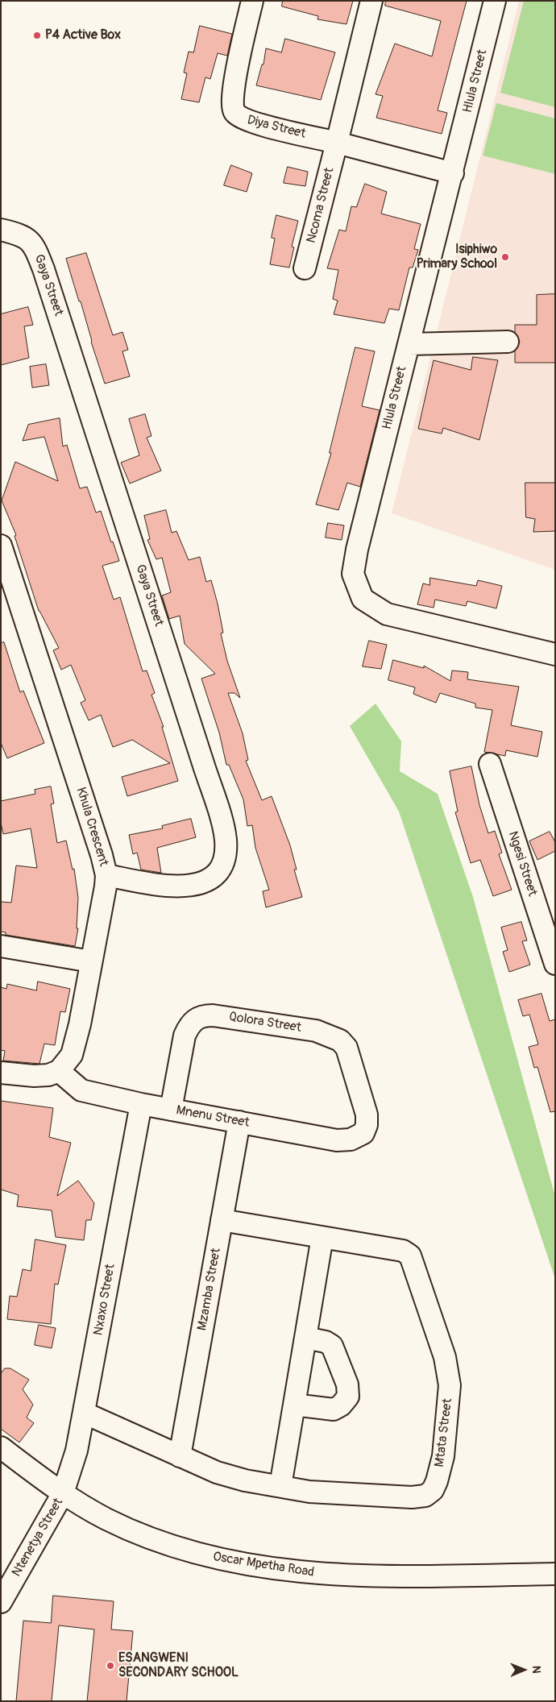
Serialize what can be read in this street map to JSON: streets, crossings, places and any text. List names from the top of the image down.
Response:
{
  "streets": {
    "street": [
      "Hlula Street",
      "Diya Street",
      "Ncoma Street",
      "Gaya Street",
      "Khula Crescent",
      "Ngesi Street",
      "Qolora Street",
      "Mnenu Street",
      "Mzamba Street",
      "Nxaxo Street",
      "Mtata Street",
      "Ntenetya Street",
      "Oscar Mpetha Road"
    ]
  },
  "crossings": [
    ["Hlula Street", "Diya Street"],
    ["Diya Street", "Ncoma Street"],
    ["Gaya Street", "Khula Crescent"],
    ["Khula Crescent", "Mnenu Street"],
    ["Qolora Street", "Mnenu Street"],
    ["Mnenu Street", "Mzamba Street"],
    ["Mnenu Street", "Nxaxo Street"],
    ["Mzamba Street", "Mtata Street"],
    ["Nxaxo Street", "Mtata Street"],
    ["Nxaxo Street", "Ntenetya Street"],
    ["Nxaxo Street", "Oscar Mpetha Road"],
    ["Ntenetya Street", "Oscar Mpetha Road"]
  ],
  "places": ["P4 Active Box", "Isiphiwo Primary School", "ESANGWENI SECONDARY SCHOOL"],
  "north": "right"
}
